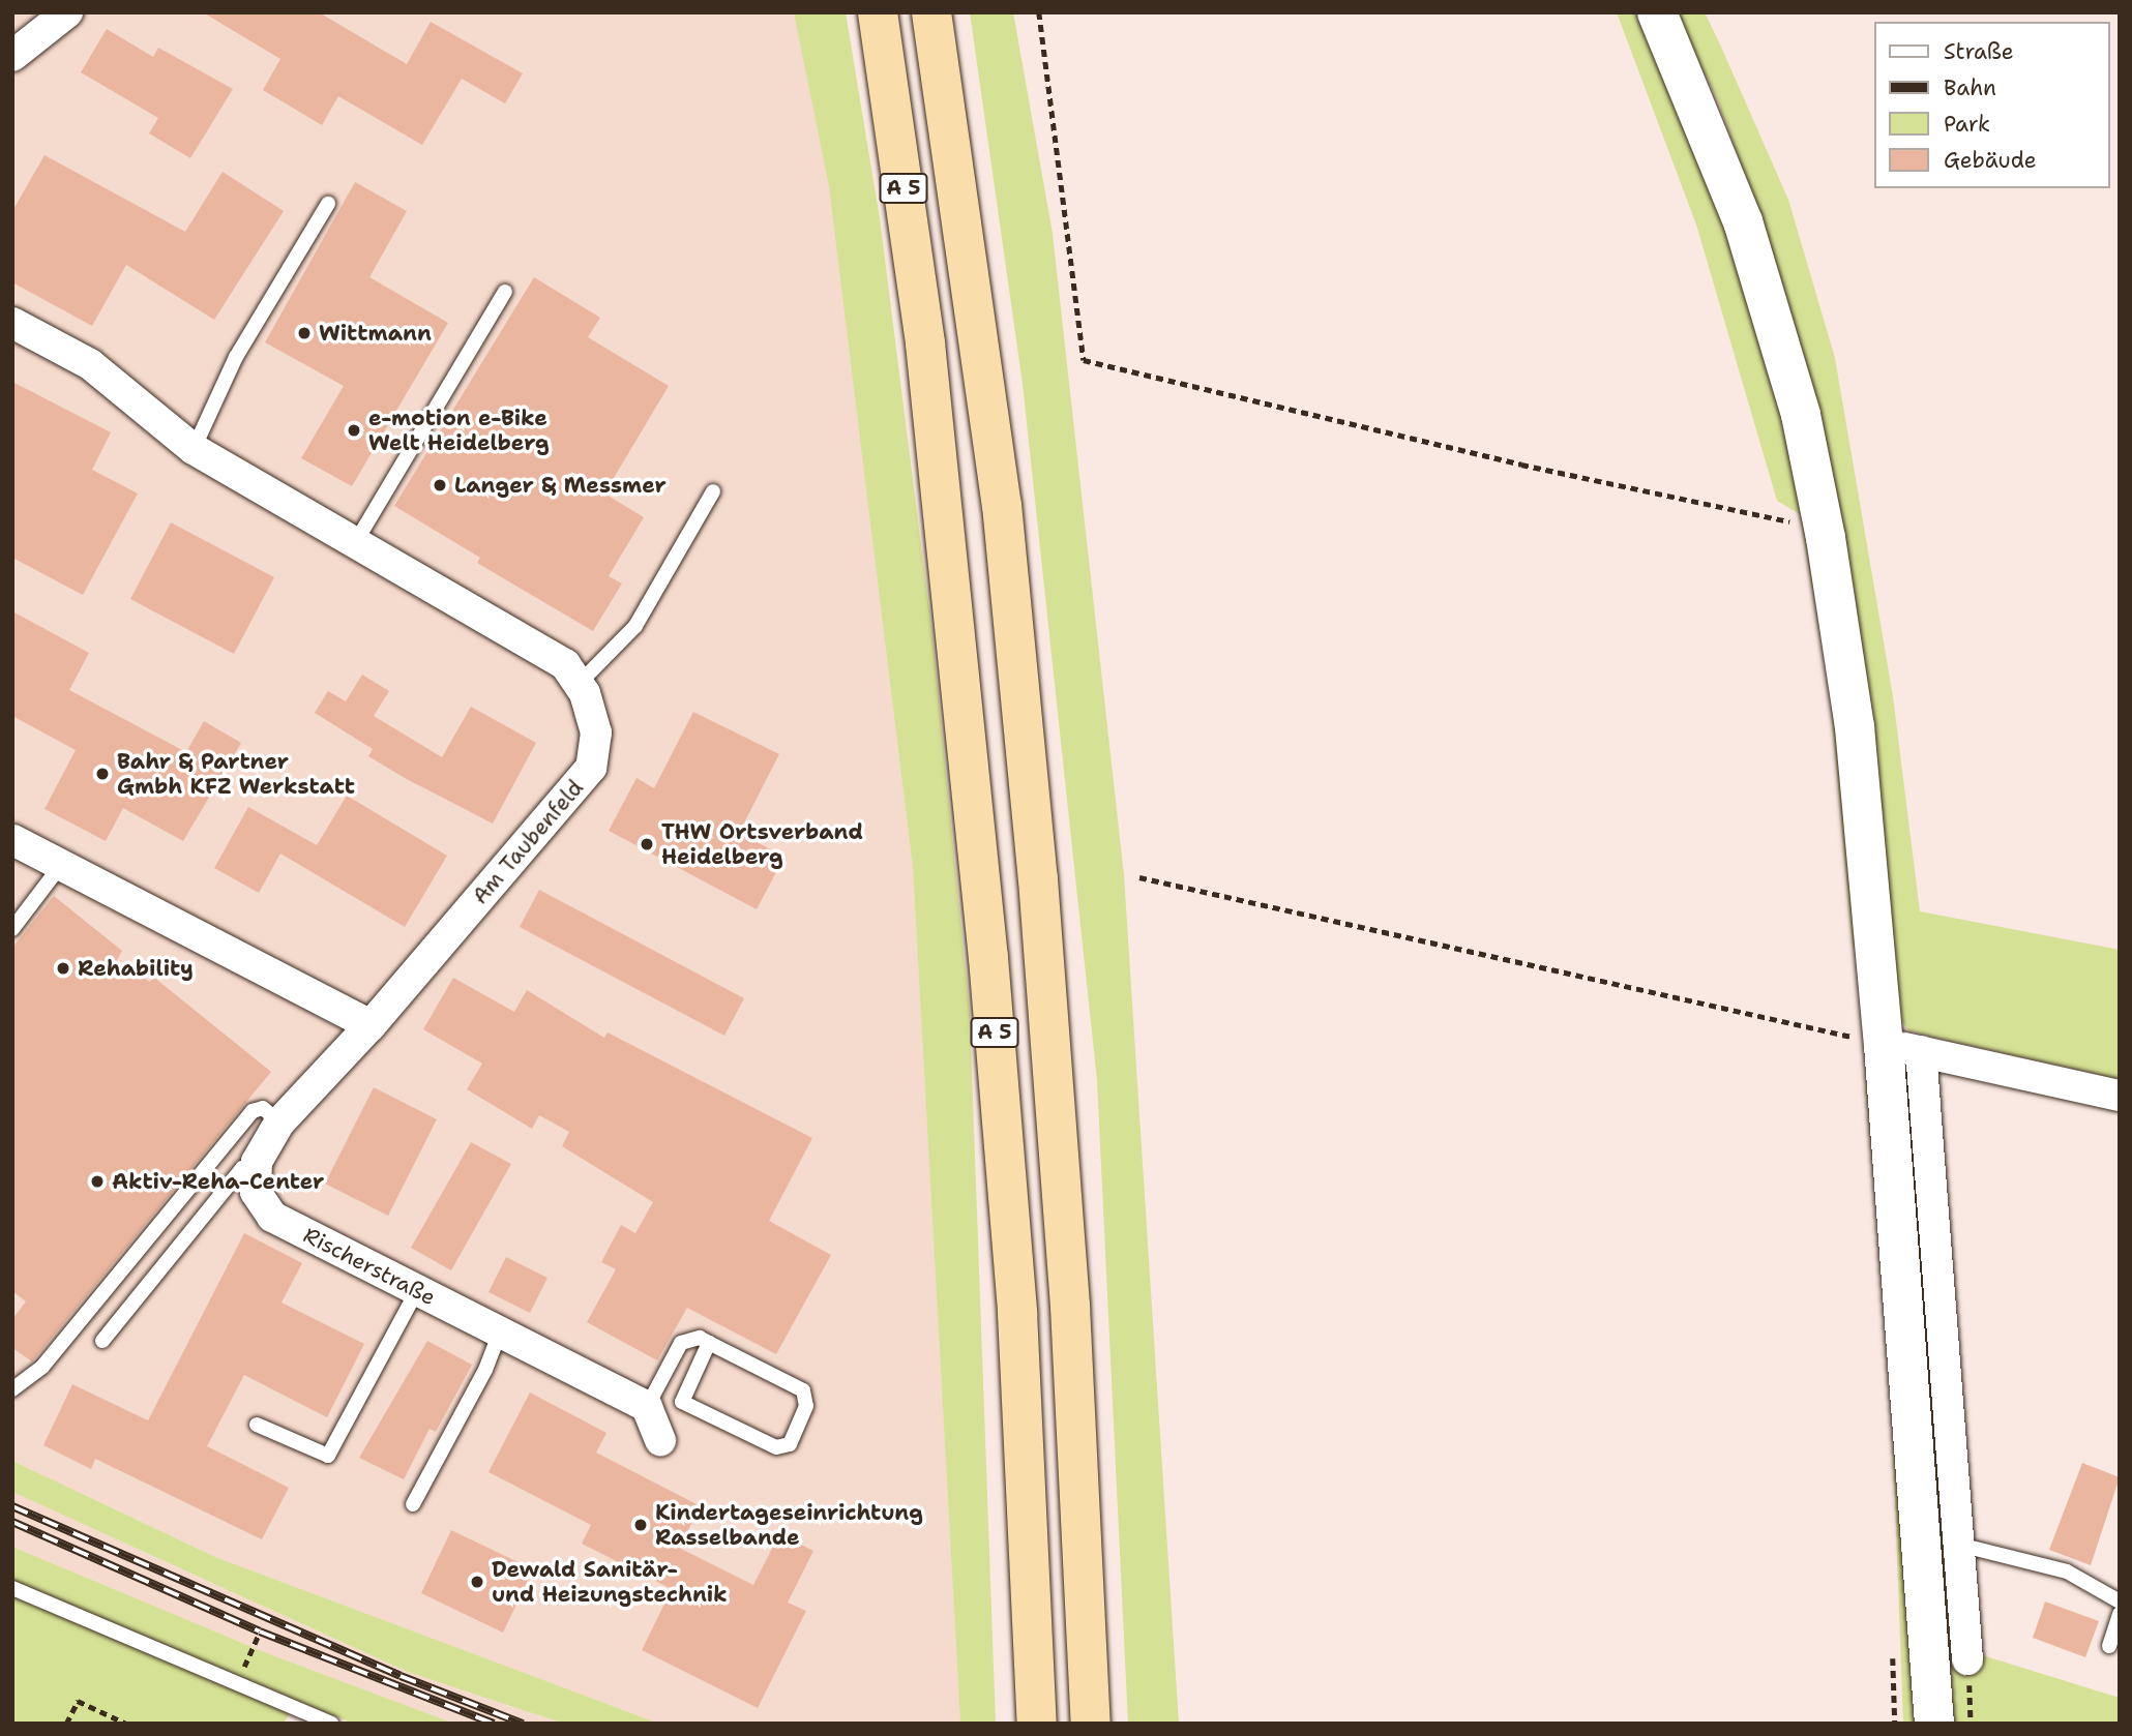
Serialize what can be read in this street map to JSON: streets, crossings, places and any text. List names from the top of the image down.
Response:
{
  "streets": {
    "highway": ["A 5"],
    "street": ["Am Taubenfeld", "Rischerstraße"]
  },
  "places": [
    "Wittmann",
    "e-motion e-Bike Welt Heidelberg",
    "Langer & Messmer",
    "Bahr & Partner Gmbh KFZ Werkstatt",
    "THW Ortsverband Heidelberg",
    "Rehability",
    "Aktiv-Reha-Center",
    "Kindertageseinrichtung Rasselbande",
    "Dewald Sanitär- und Heizungstechnik"
  ],
  "legend": [
    "Straße",
    "Bahn",
    "Park",
    "Gebäude"
  ]
}
